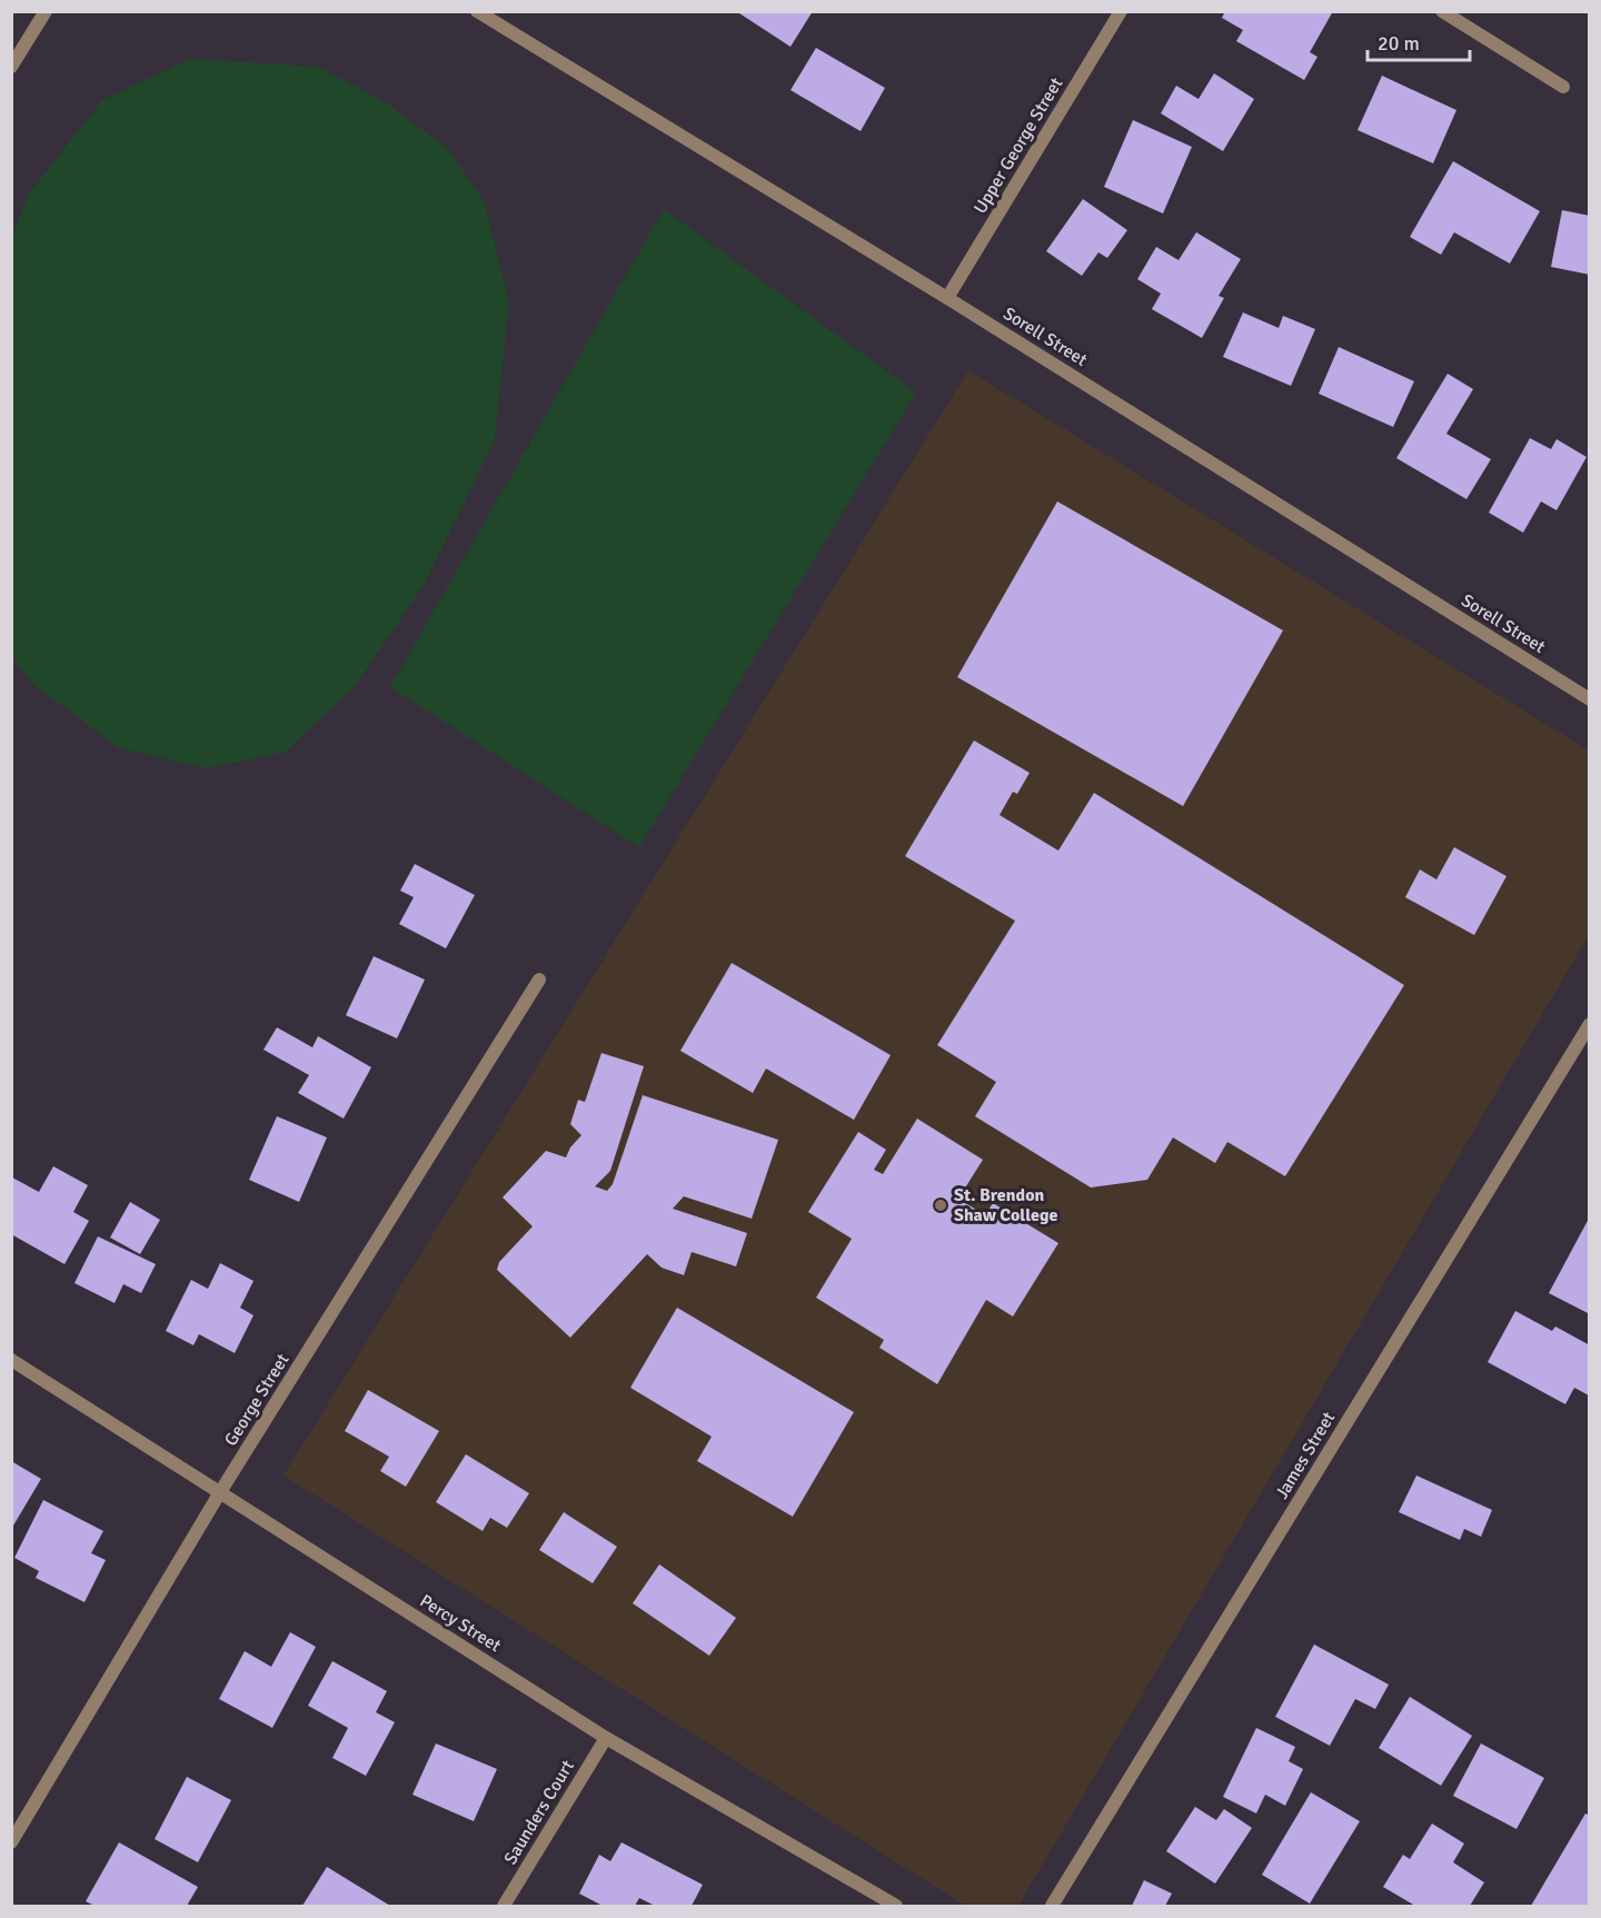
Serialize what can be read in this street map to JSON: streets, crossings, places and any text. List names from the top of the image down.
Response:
{
  "streets": {
    "street": [
      "Upper George Street",
      "Sorell Street",
      "George Street",
      "James Street",
      "Percy Street",
      "Saunders Court"
    ]
  },
  "crossings": [
    ["Upper George Street", "Sorell Street"],
    ["George Street", "Percy Street"],
    ["Percy Street", "Saunders Court"]
  ],
  "places": ["St. Brendon Shaw College"],
  "scale_bar": "20 m"
}
